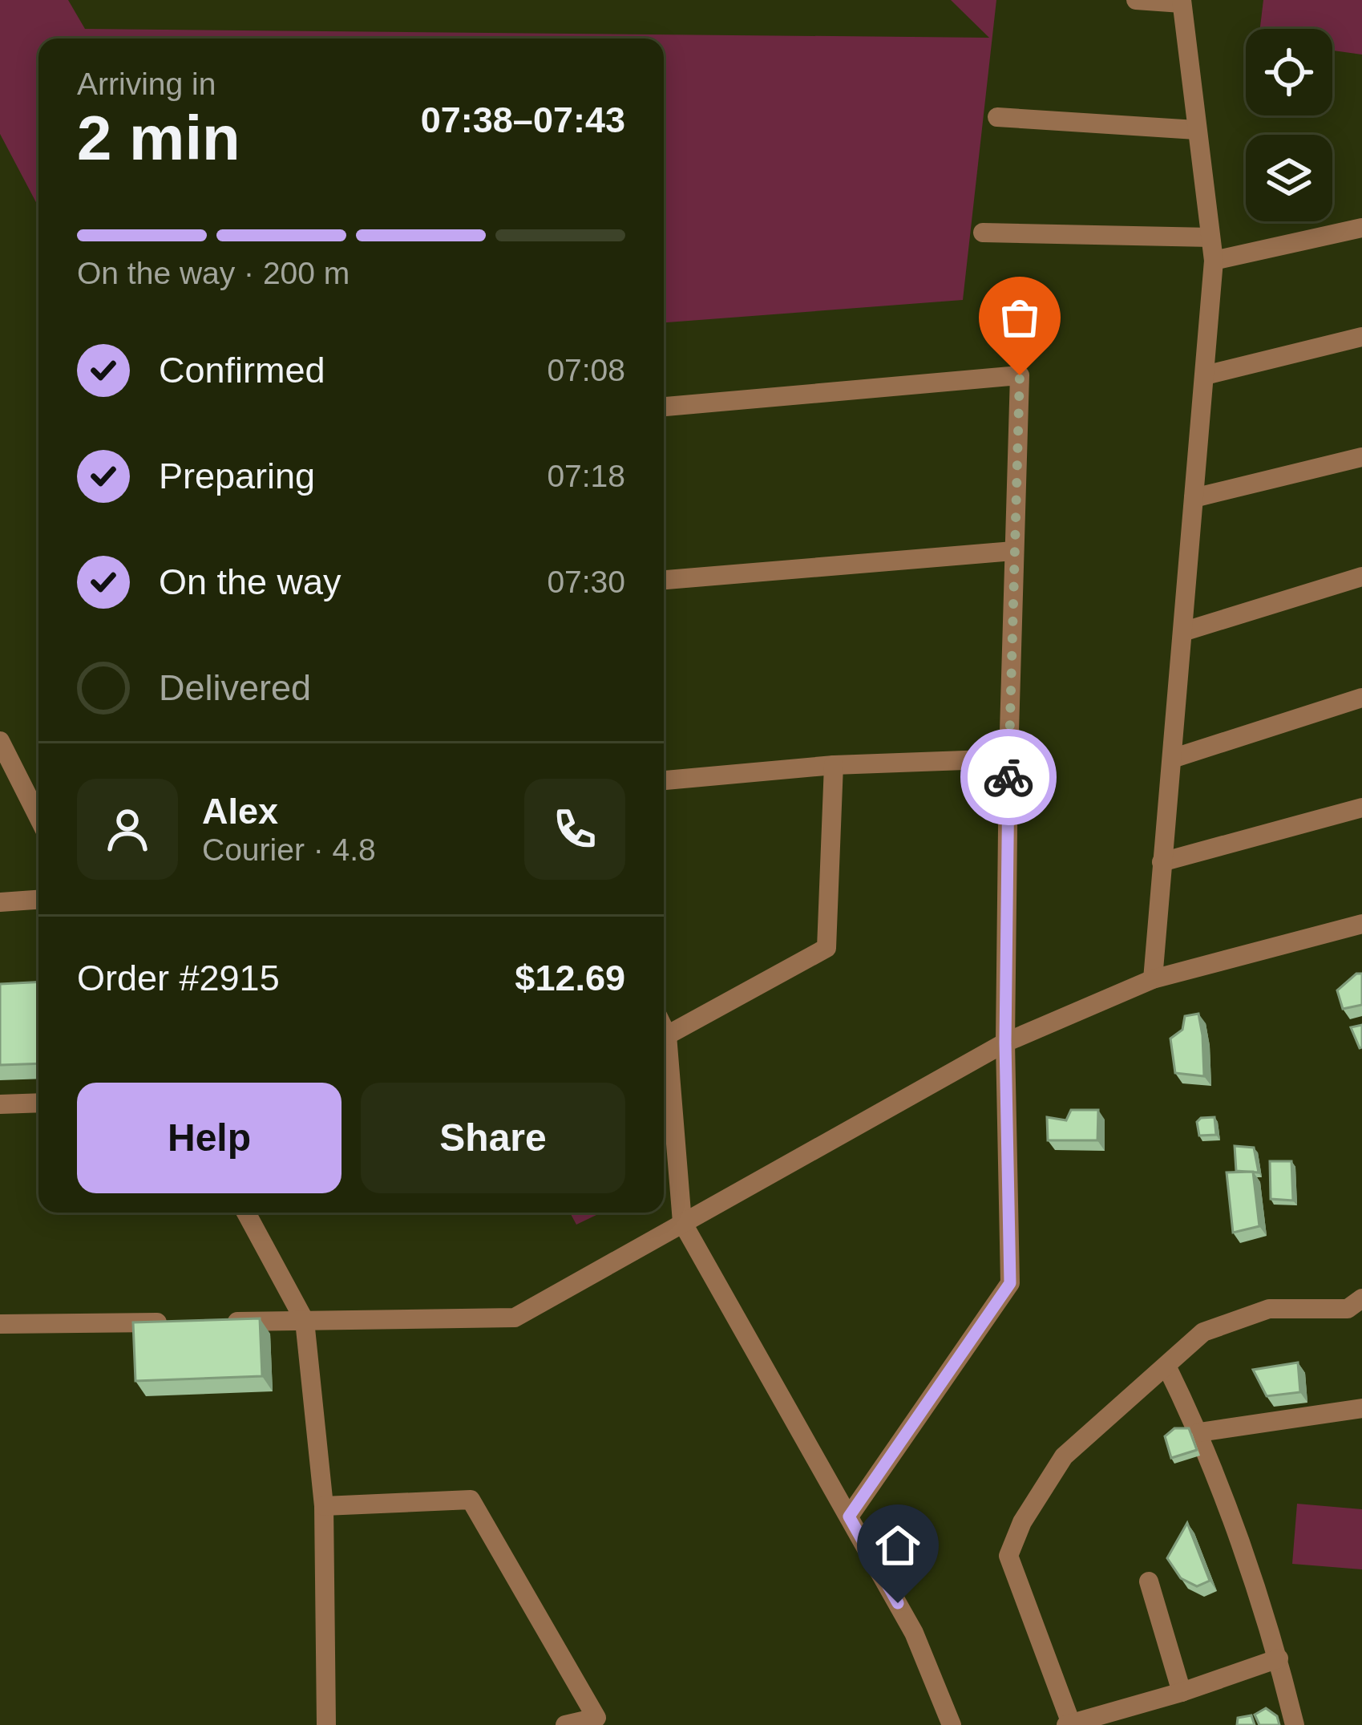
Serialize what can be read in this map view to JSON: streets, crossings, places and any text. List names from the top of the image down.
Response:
{
  "page": {
    "heading": ["2 min", "Arriving in", "07:38–07:43"],
    "panel": [
      "Alex",
      "Courier · 4.8",
      "Order #2915",
      "$12.69"
    ],
    "bar": "On the way · 200 m",
    "list": [
      ["Confirmed", "07:08"],
      ["Preparing", "07:18"],
      ["On the way", "07:30"],
      "Delivered"
    ],
    "buttons": ["Help", "Share"]
  }
}
